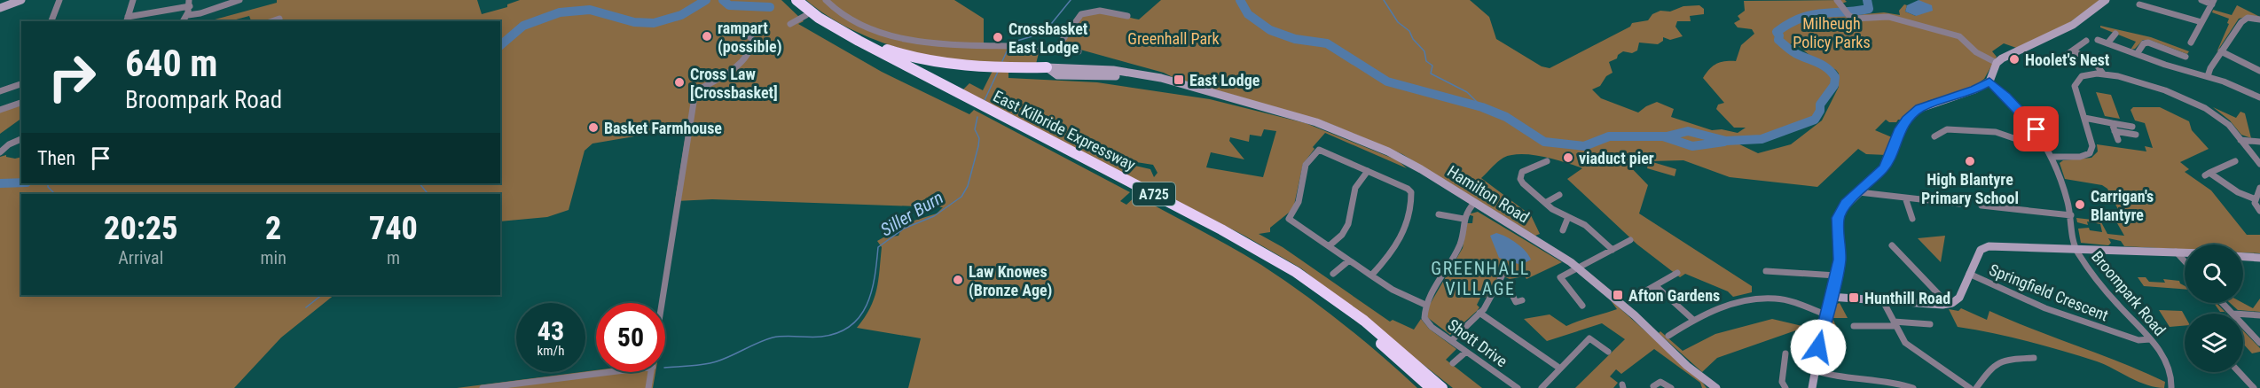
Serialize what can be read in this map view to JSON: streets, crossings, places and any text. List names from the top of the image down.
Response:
{
  "streets": {
    "highway": ["East Kilbride Expressway", "A725"],
    "main road": ["Hamilton Road"],
    "street": ["Springfield Crescent", "Broompark Road", "Shott Drive"]
  },
  "crossings": [
    ["Springfield Crescent", "Broompark Road"]
  ],
  "districts": ["GREENHALL VILLAGE"],
  "water": ["Siller Burn"],
  "parks": ["Milheugh Policy Parks", "Greenhall Park"],
  "places": {
    "other": [
      "rampart (possible)",
      "Crossbasket East Lodge",
      "Hoolet's Nest",
      "Cross Law [Crossbasket]",
      "Basket Farmhouse",
      "viaduct pier",
      "High Blantyre Primary School",
      "Carrigan's Blantyre",
      "Law Knowes (Bronze Age)"
    ],
    "transit": ["East Lodge", "Afton Gardens", "Hunthill Road"]
  },
  "page": {
    "turn": ["640 m", "Broompark Road"],
    "then": "Then",
    "eta": [
      "20:25",
      "Arrival",
      "2",
      "min",
      "740",
      "m"
    ],
    "speed": "43 km/h",
    "limit": "50"
  }
}
